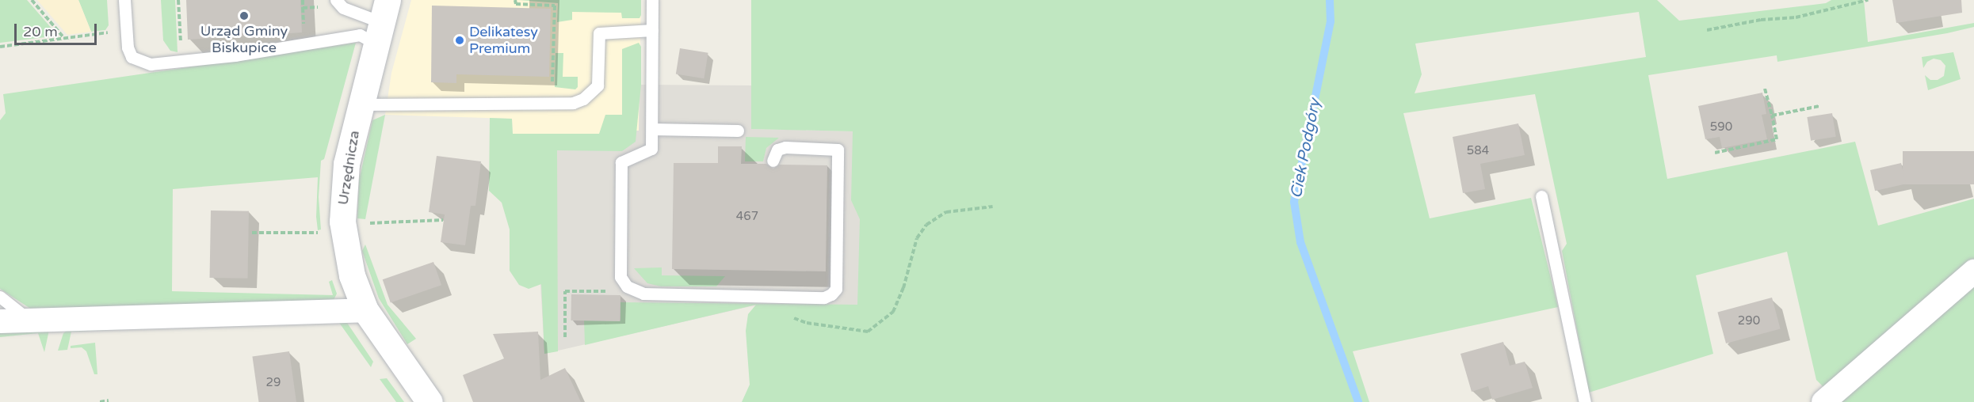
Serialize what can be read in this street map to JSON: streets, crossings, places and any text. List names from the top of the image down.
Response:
{
  "streets": {
    "street": ["Urzędnicza"]
  },
  "water": ["Ciek Podgóry"],
  "places": ["Urząd Gminy Biskupice", "Delikatesy Premium"],
  "house_numbers": [
    "590",
    "584",
    "467",
    "290",
    "29"
  ],
  "scale_bar": "20 m"
}
